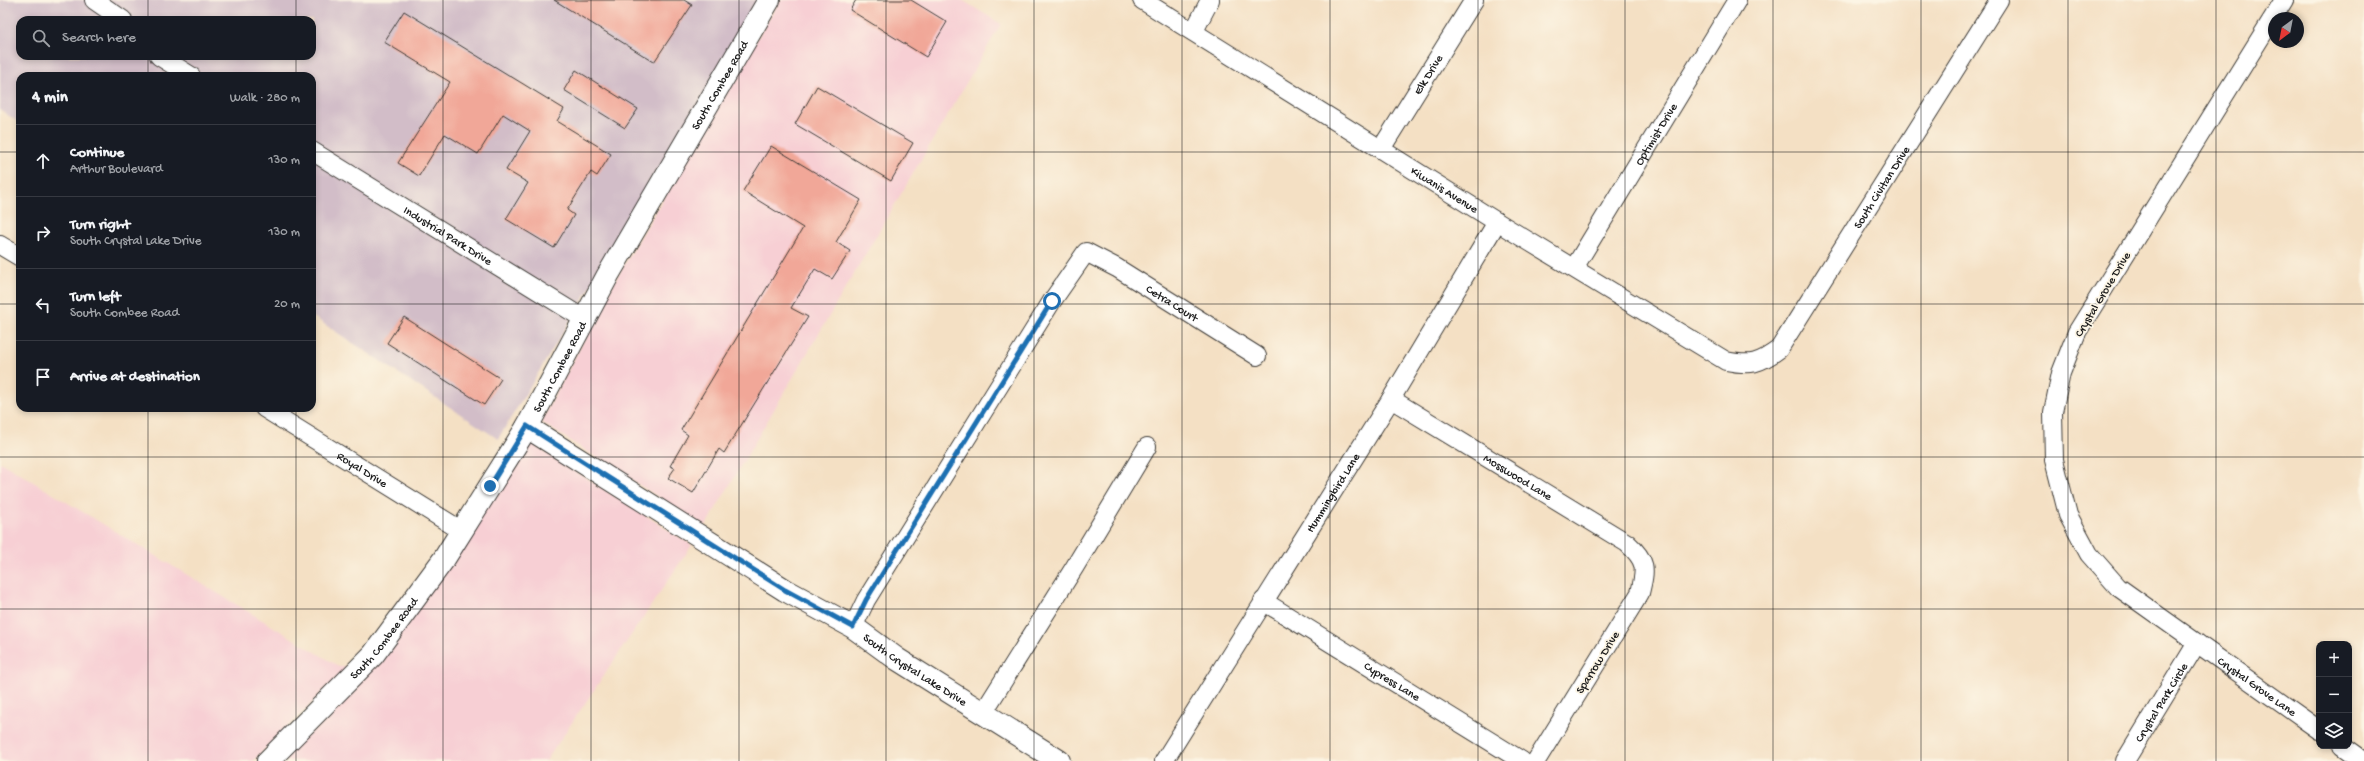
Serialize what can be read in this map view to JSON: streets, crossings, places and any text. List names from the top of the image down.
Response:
{
  "streets": {
    "main road": ["South Combee Road", "South Crystal Lake Drive"],
    "street": [
      "Elk Drive",
      "Optimist Drive",
      "South Civitan Drive",
      "Kiwanis Avenue",
      "Industrial Park Drive",
      "Crystal Grove Drive",
      "Cetra Court",
      "Royal Drive",
      "Mosswood Lane",
      "Hummingbird Lane",
      "Sparrow Drive",
      "Cypress Lane",
      "Crystal Grove Lane",
      "Crystal Park Circle"
    ]
  },
  "crossings": [
    ["Elk Drive", "Kiwanis Avenue"],
    ["South Combee Road", "Industrial Park Drive"],
    ["South Combee Road", "Royal Drive"],
    ["South Combee Road", "South Crystal Lake Drive"],
    ["Optimist Drive", "Kiwanis Avenue"],
    ["South Civitan Drive", "Kiwanis Avenue"],
    ["Kiwanis Avenue", "Hummingbird Lane"],
    ["Crystal Grove Drive", "Crystal Grove Lane"],
    ["Crystal Grove Drive", "Crystal Park Circle"],
    ["Cetra Court", "South Crystal Lake Drive"],
    ["Mosswood Lane", "Hummingbird Lane"],
    ["Mosswood Lane", "Sparrow Drive"],
    ["Hummingbird Lane", "Cypress Lane"],
    ["Crystal Grove Lane", "Crystal Park Circle"]
  ],
  "north": "bottom left",
  "page": {
    "search": "Search here",
    "heading": ["4 min", "Walk · 280 m"],
    "list": [
      ["Continue", "Arthur Boulevard", "130 m"],
      ["Turn right", "South Crystal Lake Drive", "130 m"],
      ["Turn left", "South Combee Road", "20 m"],
      "Arrive at destination"
    ],
    "map_buttons": ["+", "−"]
  }
}
